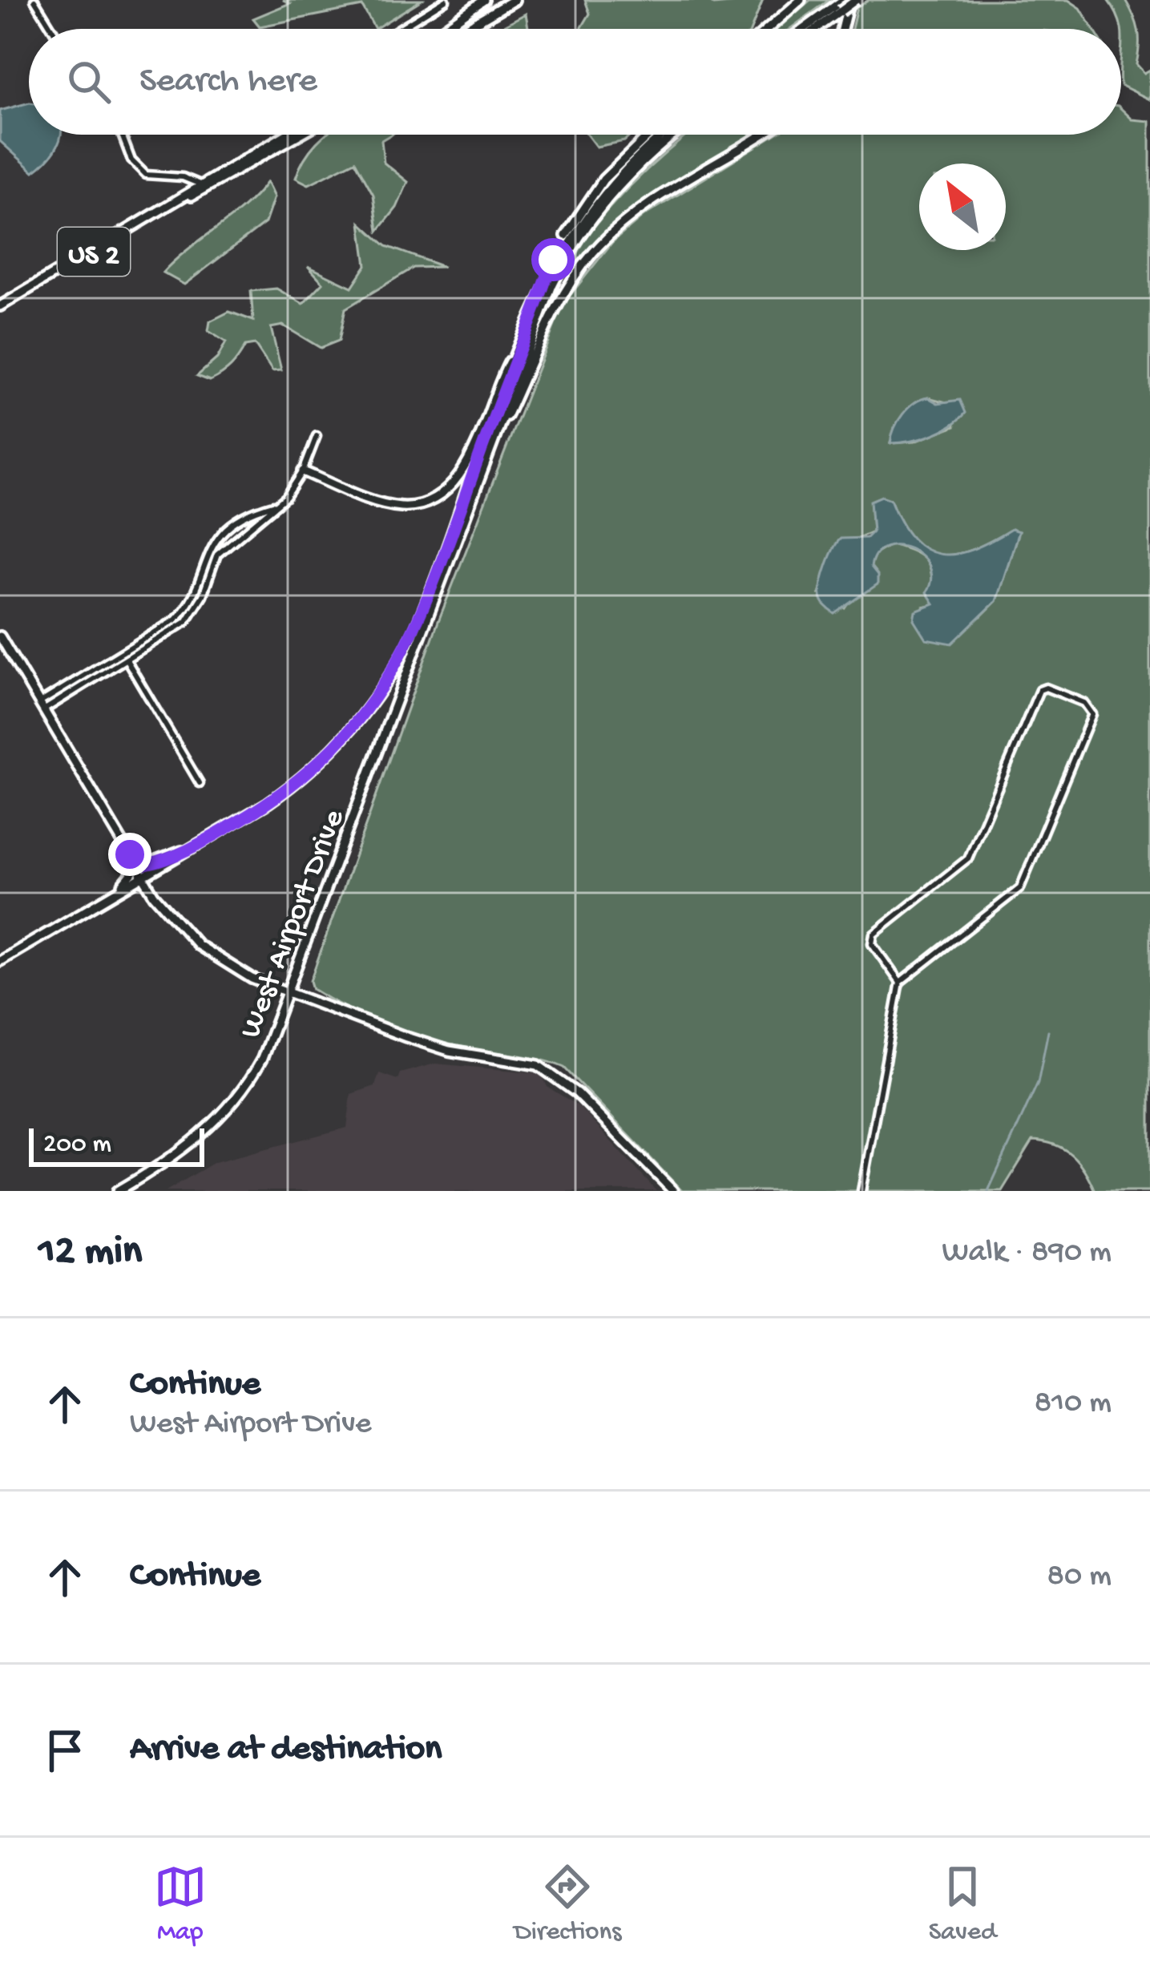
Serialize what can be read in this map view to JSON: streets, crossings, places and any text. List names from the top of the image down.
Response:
{
  "streets": {
    "main road": ["US 2", "West Airport Drive"]
  },
  "scale_bar": "200 m",
  "north": "top left",
  "page": {
    "search": "Search here",
    "scale": "200 m",
    "heading": ["12 min", "Walk · 890 m"],
    "list": [
      ["Continue", "West Airport Drive", "810 m"],
      ["Continue", "80 m"],
      "Arrive at destination"
    ],
    "nav": ["Map", "Directions", "Saved"]
  }
}
